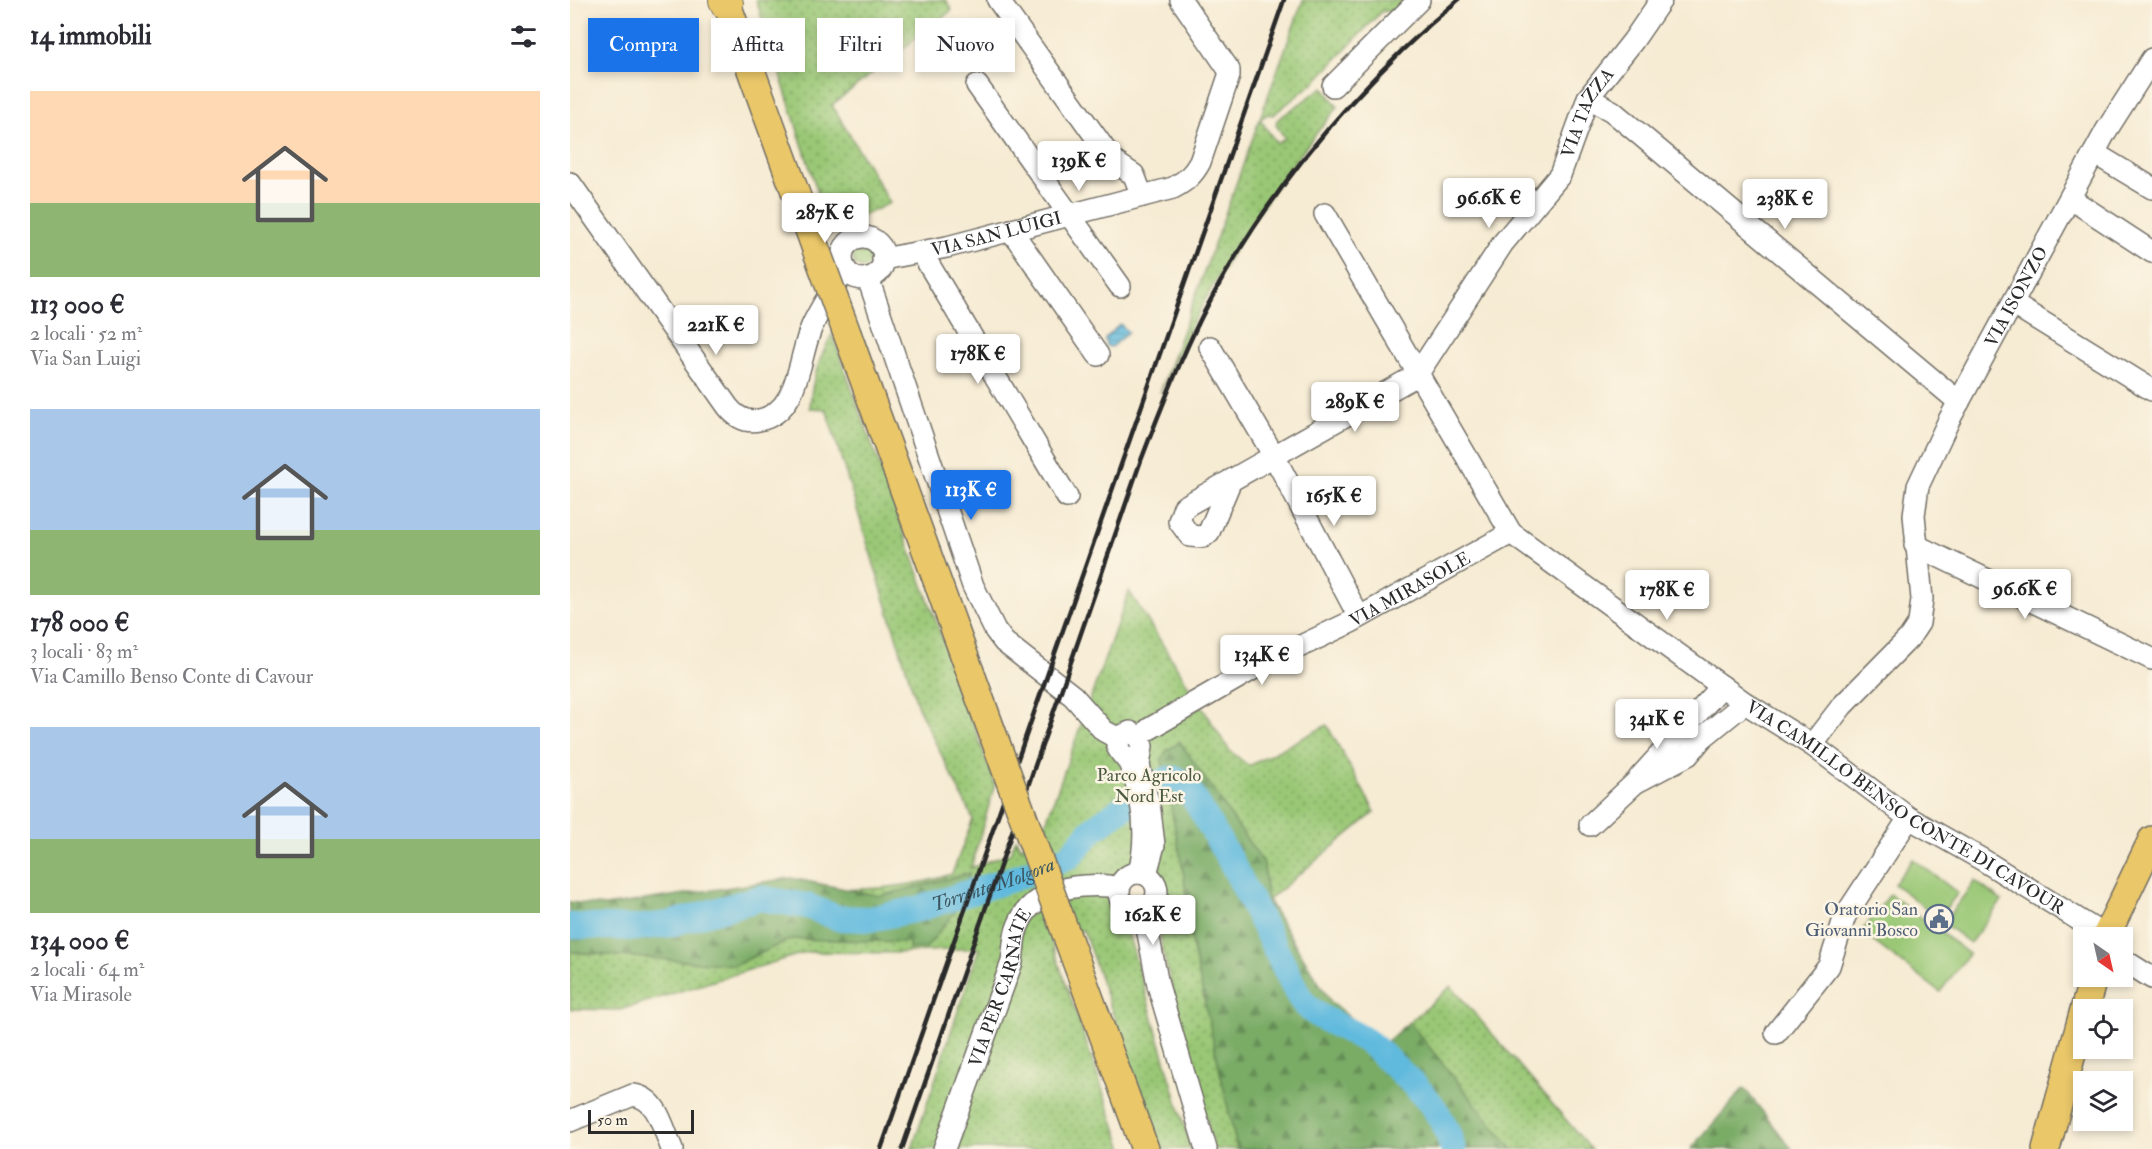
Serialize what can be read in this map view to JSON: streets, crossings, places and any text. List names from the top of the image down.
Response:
{
  "streets": {
    "street": [
      "VIA TAZZA",
      "VIA SAN LUIGI",
      "VIA ISONZO",
      "VIA MIRASOLE",
      "VIA CAMILLO BENSO CONTE DI CAVOUR",
      "VIA PER CARNATE"
    ]
  },
  "crossings": [
    ["VIA TAZZA", "VIA CAMILLO BENSO CONTE DI CAVOUR"],
    ["VIA ISONZO", "VIA CAMILLO BENSO CONTE DI CAVOUR"],
    ["VIA MIRASOLE", "VIA CAMILLO BENSO CONTE DI CAVOUR"]
  ],
  "water": ["Torrente Molgora"],
  "parks": ["Parco Agricolo Nord Est"],
  "places": {
    "public building": ["Oratorio San Giovanni Bosco"]
  },
  "scale_bar": "50 m",
  "north": "bottom right",
  "page": {
    "heading": "14 immobili",
    "chip": [
      "Compra",
      "Affitta",
      "Filtri",
      "Nuovo"
    ],
    "list": [
      {
        "name": "113 000 €",
        "note": "2 locali · 52 m² · Via San Luigi"
      },
      {
        "name": "178 000 €",
        "note": "3 locali · 83 m² · Via Camillo Benso Conte di Cavour"
      },
      {
        "name": "134 000 €",
        "note": "2 locali · 64 m² · Via Mirasole"
      }
    ],
    "price": [
      "139K €",
      "96.6K €",
      "238K €",
      "287K €",
      "221K €",
      "178K €",
      "289K €",
      "113K €",
      "165K €",
      "96.6K €",
      "178K €",
      "134K €",
      "341K €",
      "162K €"
    ],
    "scale": "50 m"
  }
}
